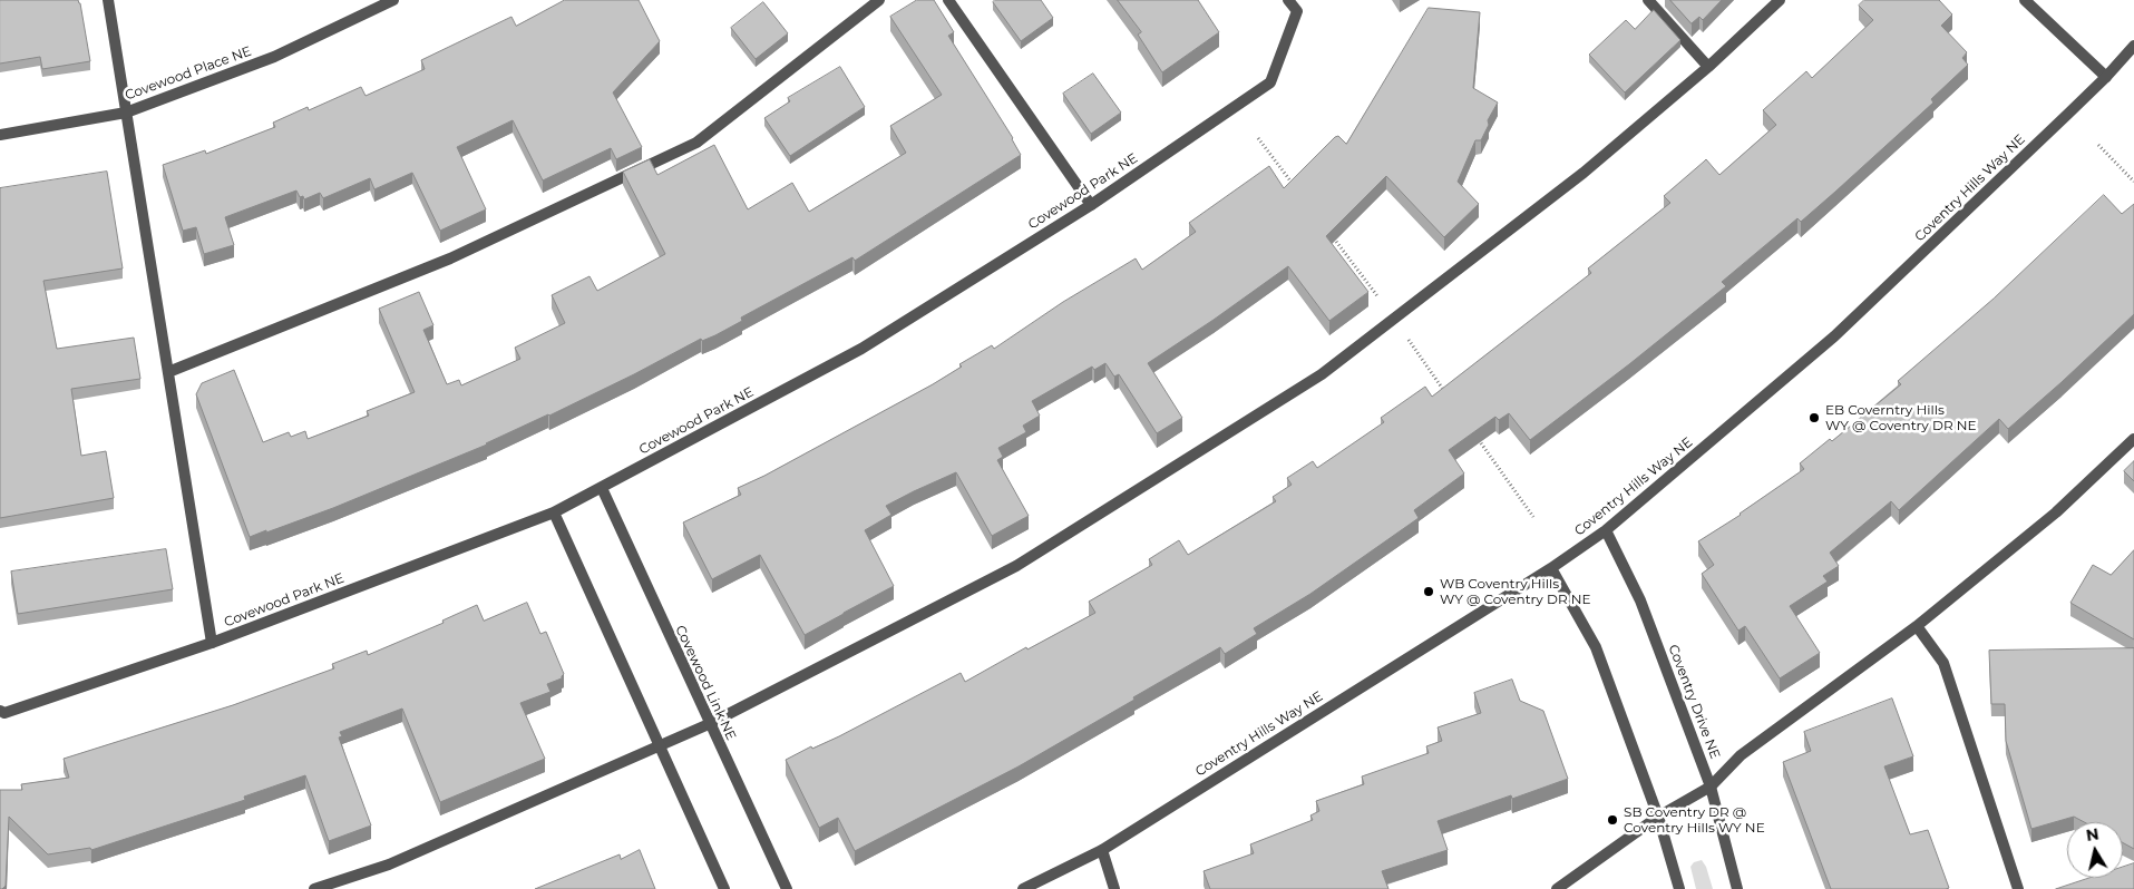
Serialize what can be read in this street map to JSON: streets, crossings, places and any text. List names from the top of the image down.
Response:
{
  "streets": {
    "street": [
      "Covewood Place NE",
      "Coventry Hills Way NE",
      "Covewood Park NE",
      "Covewood Link NE",
      "Coventry Drive NE"
    ]
  },
  "crossings": [
    ["Coventry Hills Way NE", "Coventry Drive NE"],
    ["Covewood Park NE", "Covewood Link NE"]
  ],
  "places": ["EB Coverntry Hills WY @ Coventry DR NE", "WB Coventry Hills WY @ Coventry DR NE", "SB Coventry DR @ Coventry Hills WY NE"],
  "north": "top"
}
